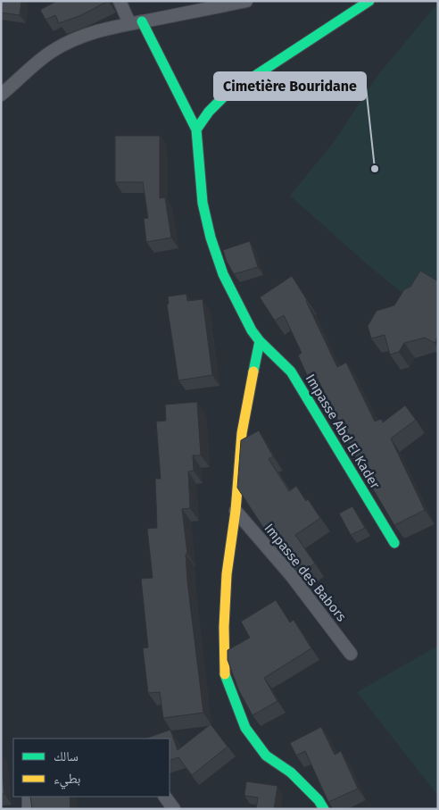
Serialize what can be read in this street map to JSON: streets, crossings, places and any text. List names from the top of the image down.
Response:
{
  "streets": {
    "street": ["Impasse Abd El Kader", "Impasse des Babors"]
  },
  "places": ["Cimetière Bouridane"],
  "legend": ["سالك", "بطيء"]
}
